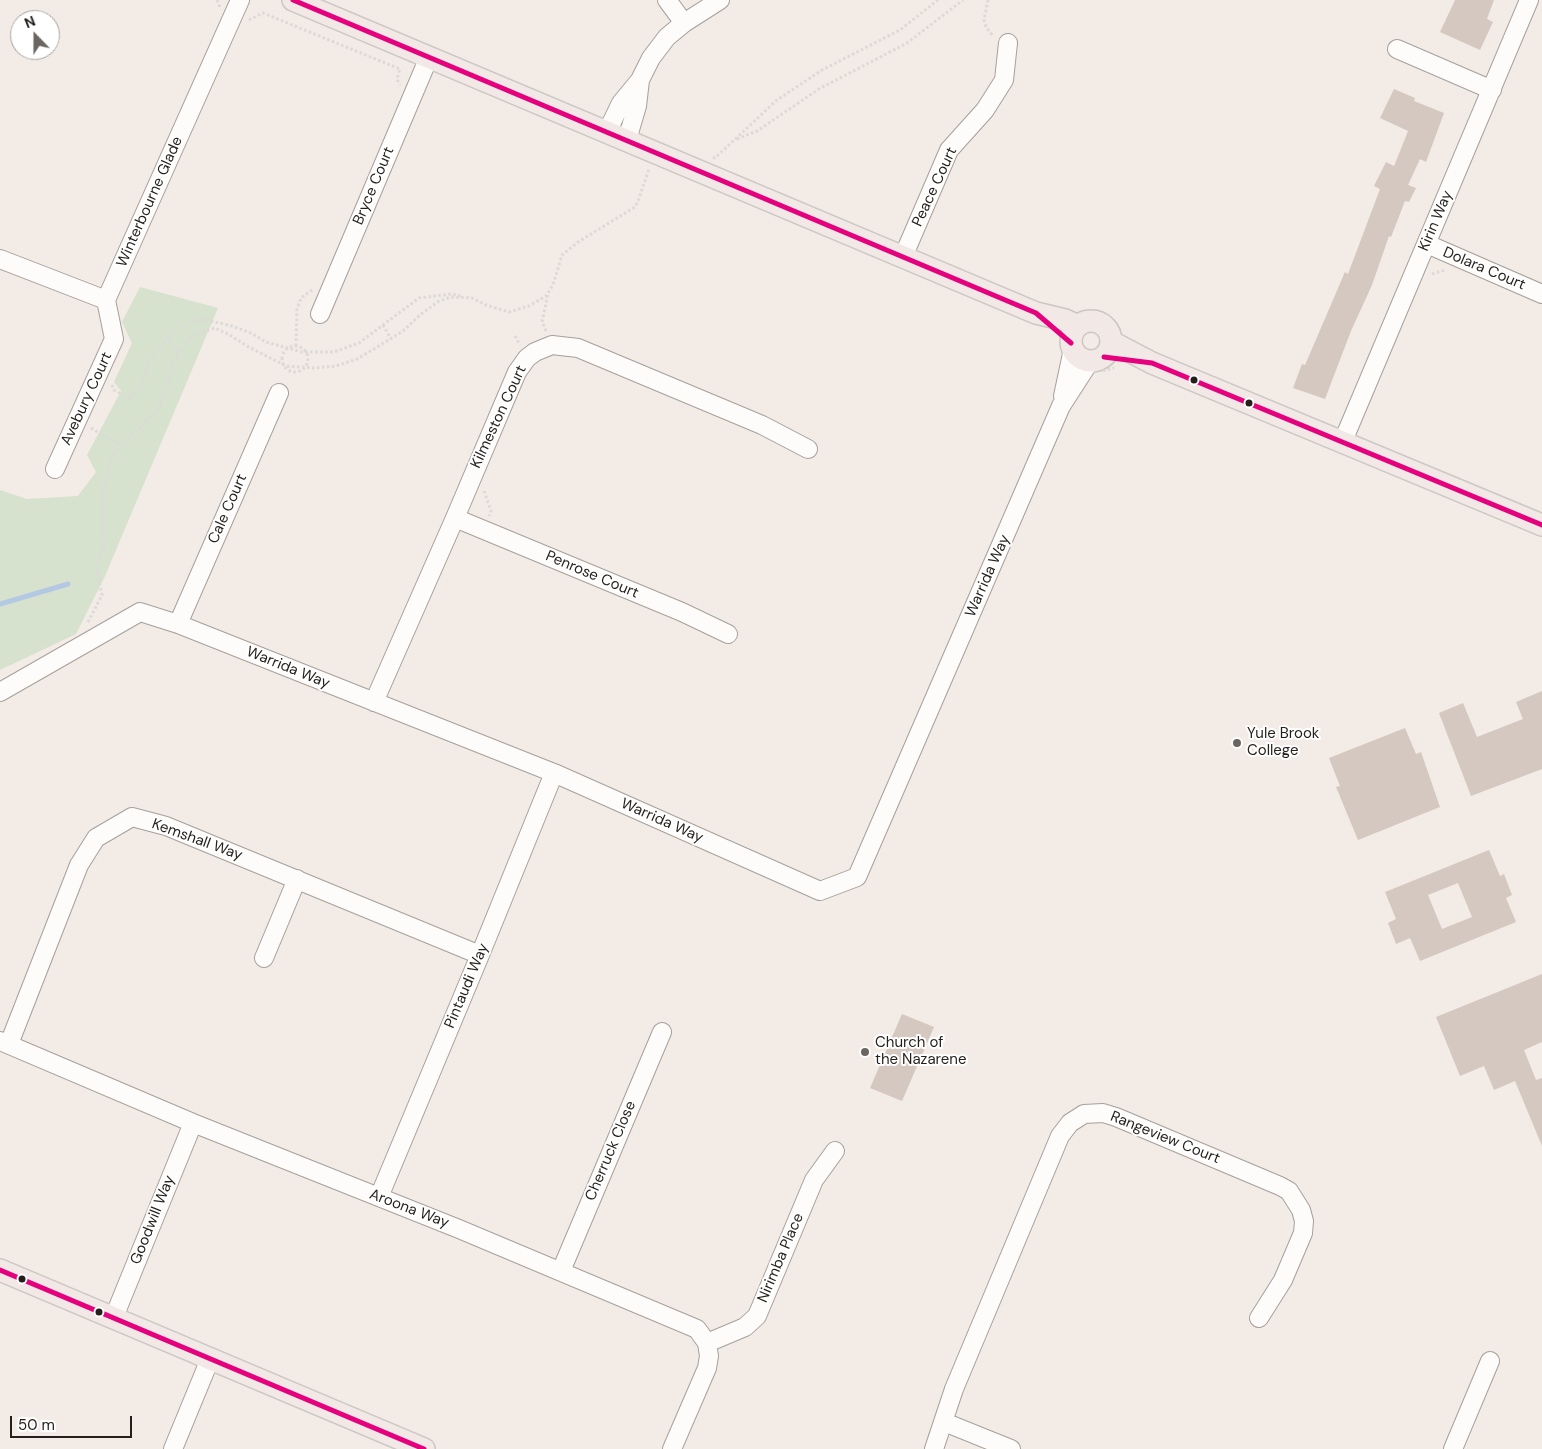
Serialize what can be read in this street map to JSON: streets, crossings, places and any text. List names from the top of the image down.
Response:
{
  "streets": {
    "street": [
      "Bryce Court",
      "Peace Court",
      "Winterbourne Glade",
      "Kirin Way",
      "Dolara Court",
      "Avebury Court",
      "Kilmeston Court",
      "Cale Court",
      "Penrose Court",
      "Warrida Way",
      "Kemshall Way",
      "Pintaudi Way",
      "Rangeview Court",
      "Cherruck Close",
      "Aroona Way",
      "Goodwill Way",
      "Nirimba Place"
    ]
  },
  "crossings": [
    ["Winterbourne Glade", "Avebury Court"],
    ["Kirin Way", "Dolara Court"],
    ["Kilmeston Court", "Penrose Court"],
    ["Kilmeston Court", "Warrida Way"],
    ["Cale Court", "Warrida Way"],
    ["Warrida Way", "Pintaudi Way"],
    ["Kemshall Way", "Pintaudi Way"],
    ["Kemshall Way", "Aroona Way"],
    ["Pintaudi Way", "Aroona Way"],
    ["Cherruck Close", "Aroona Way"],
    ["Aroona Way", "Goodwill Way"],
    ["Aroona Way", "Nirimba Place"]
  ],
  "places": ["Yule Brook College", "Church of the Nazarene"],
  "scale_bar": "50 m",
  "north": "top"
}
